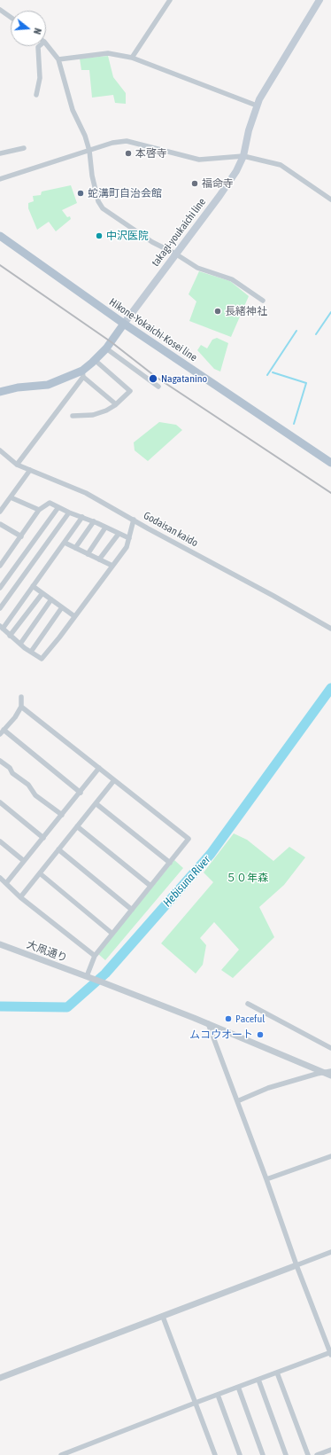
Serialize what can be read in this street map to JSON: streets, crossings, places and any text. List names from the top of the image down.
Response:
{
  "streets": {
    "main road": ["takagi-youkaichi line", "Hikone-Yokaichi-Kosei line"],
    "street": ["Godaisan kaido", "大凧通り"]
  },
  "crossings": [
    ["takagi-youkaichi line", "Hikone-Yokaichi-Kosei line"]
  ],
  "water": ["Hebisuna River"],
  "parks": ["５０年森"],
  "places": [
    "本啓寺",
    "福命寺",
    "蛇溝町自治会館",
    "中沢医院",
    "長緒神社",
    "Nagatanino",
    "Paceful",
    "ムコウオート"
  ],
  "north": "right"
}
